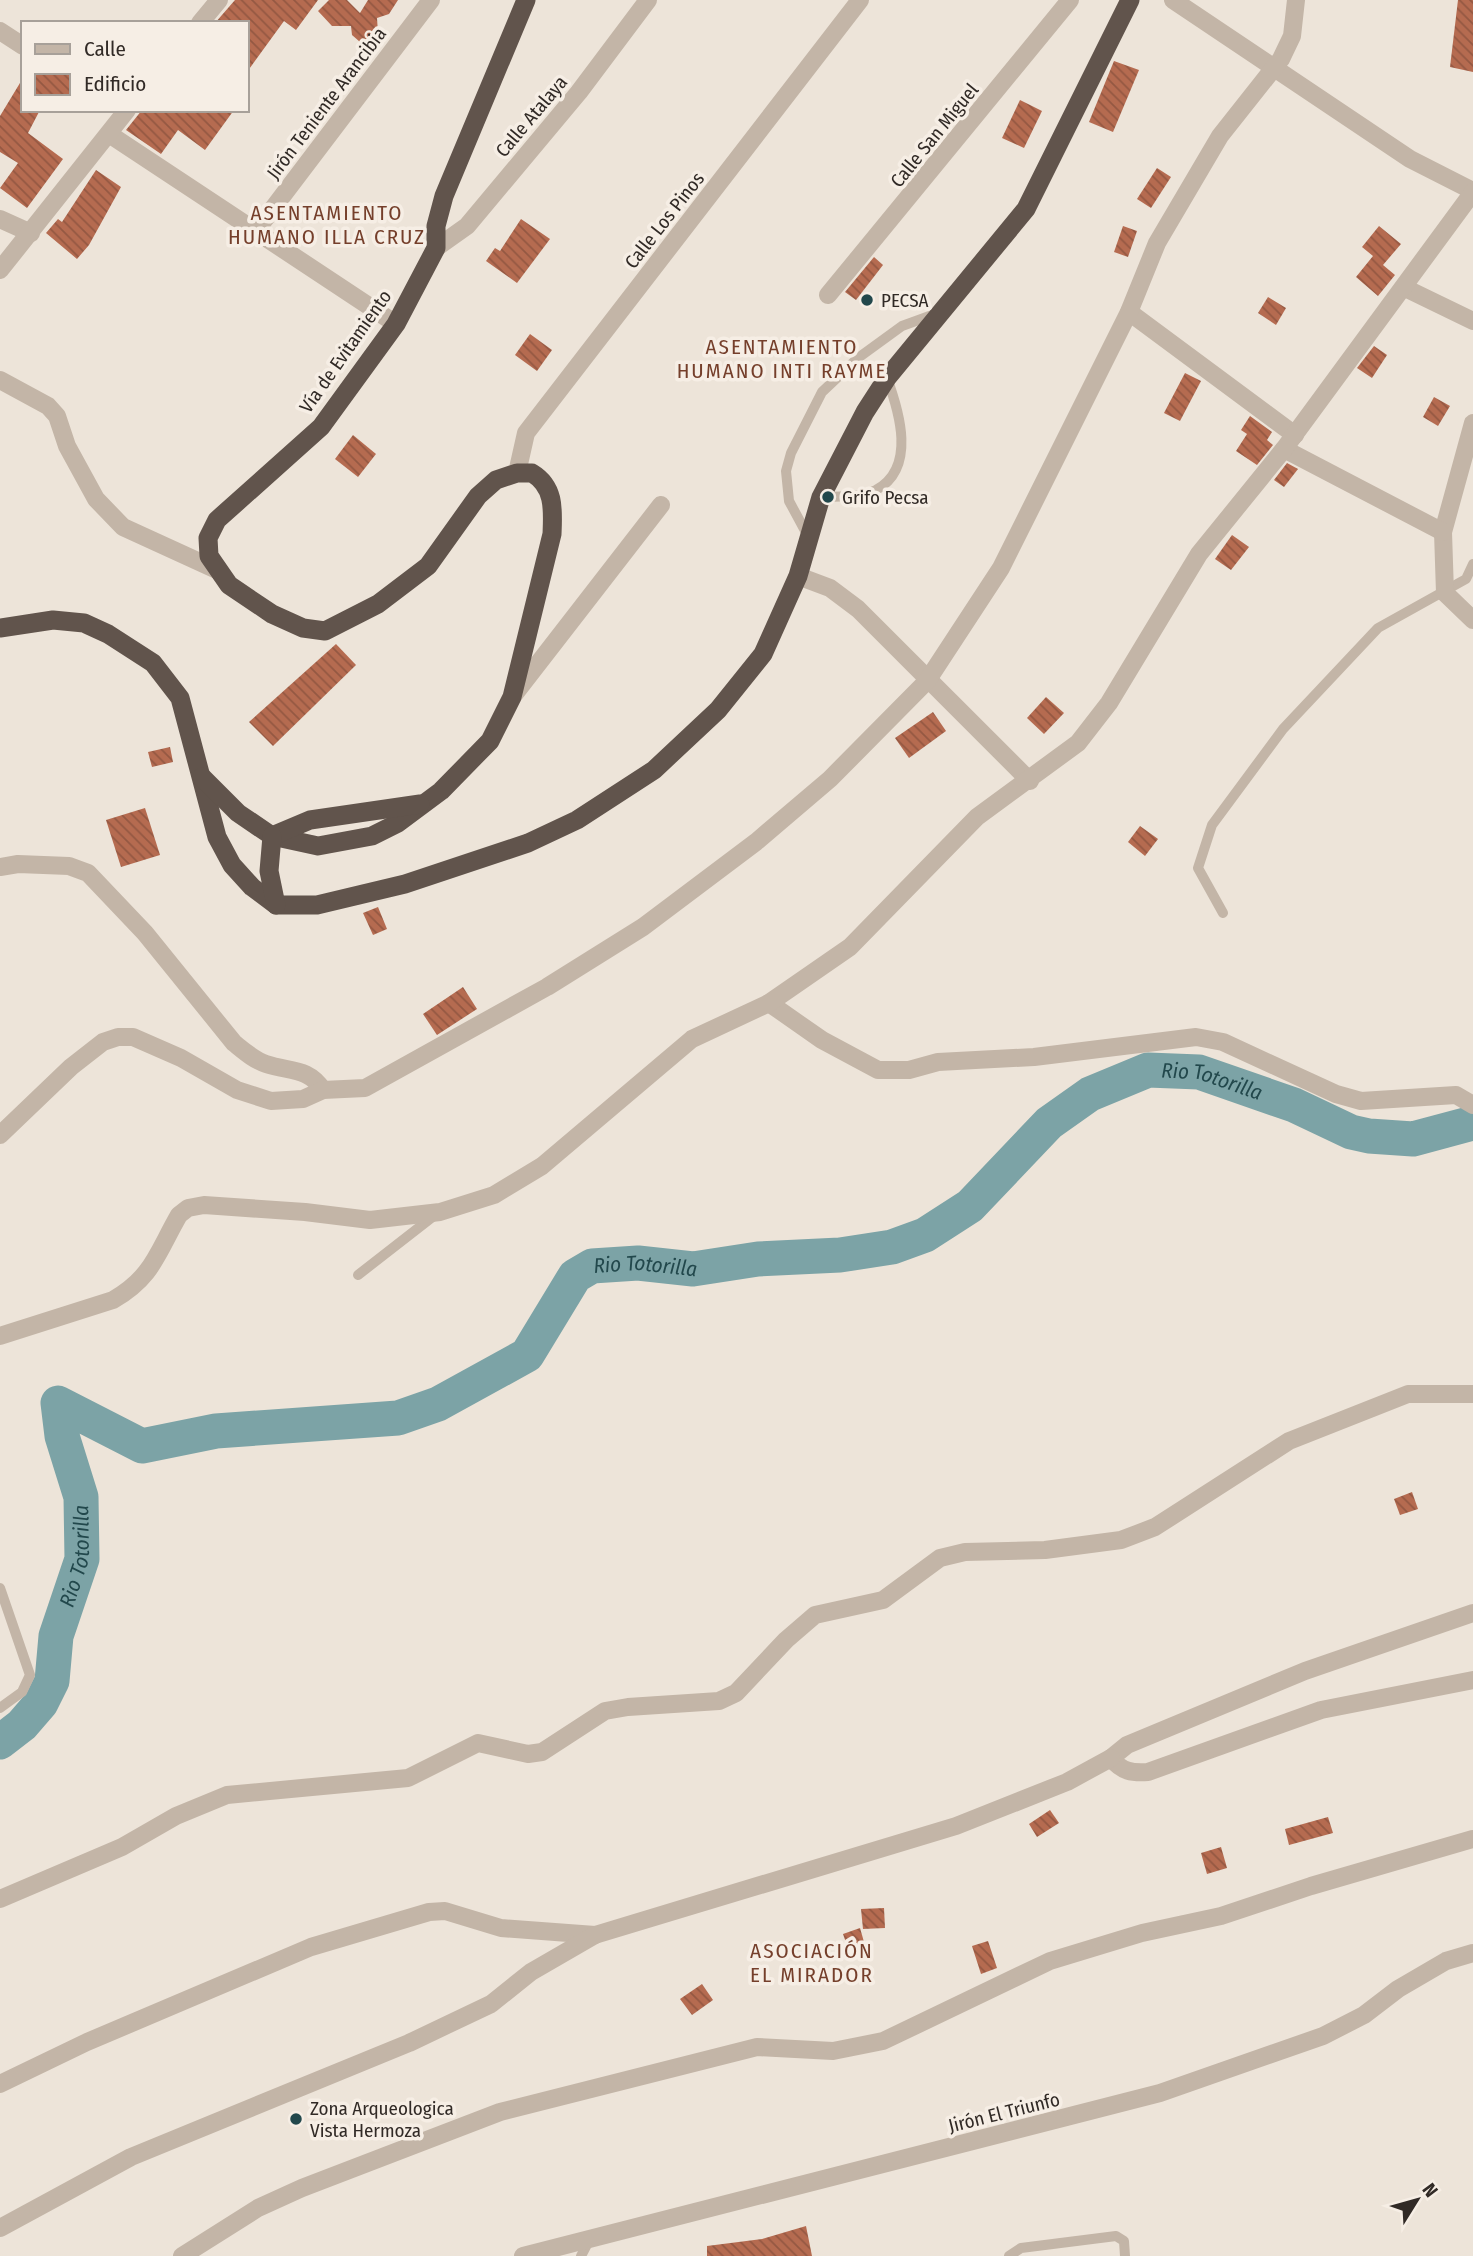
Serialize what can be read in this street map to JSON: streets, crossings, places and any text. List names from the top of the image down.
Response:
{
  "streets": {
    "highway": ["Vía de Evitamiento"],
    "street": [
      "Jirón Teniente Arancibia",
      "Calle Atalaya",
      "Calle San Miguel",
      "Calle Los Pinos",
      "Jirón El Triunfo"
    ]
  },
  "crossings": [
    ["Calle Atalaya", "Vía de Evitamiento"]
  ],
  "districts": ["ASENTAMIENTO HUMANO ILLA CRUZ", "ASENTAMIENTO HUMANO INTI RAYME", "ASOCIACIÓN EL MIRADOR"],
  "water": ["Rio Totorilla"],
  "places": ["PECSA", "Grifo Pecsa", "Zona Arqueologica Vista Hermoza"],
  "legend": ["Calle", "Edificio"],
  "north": "top right"
}
